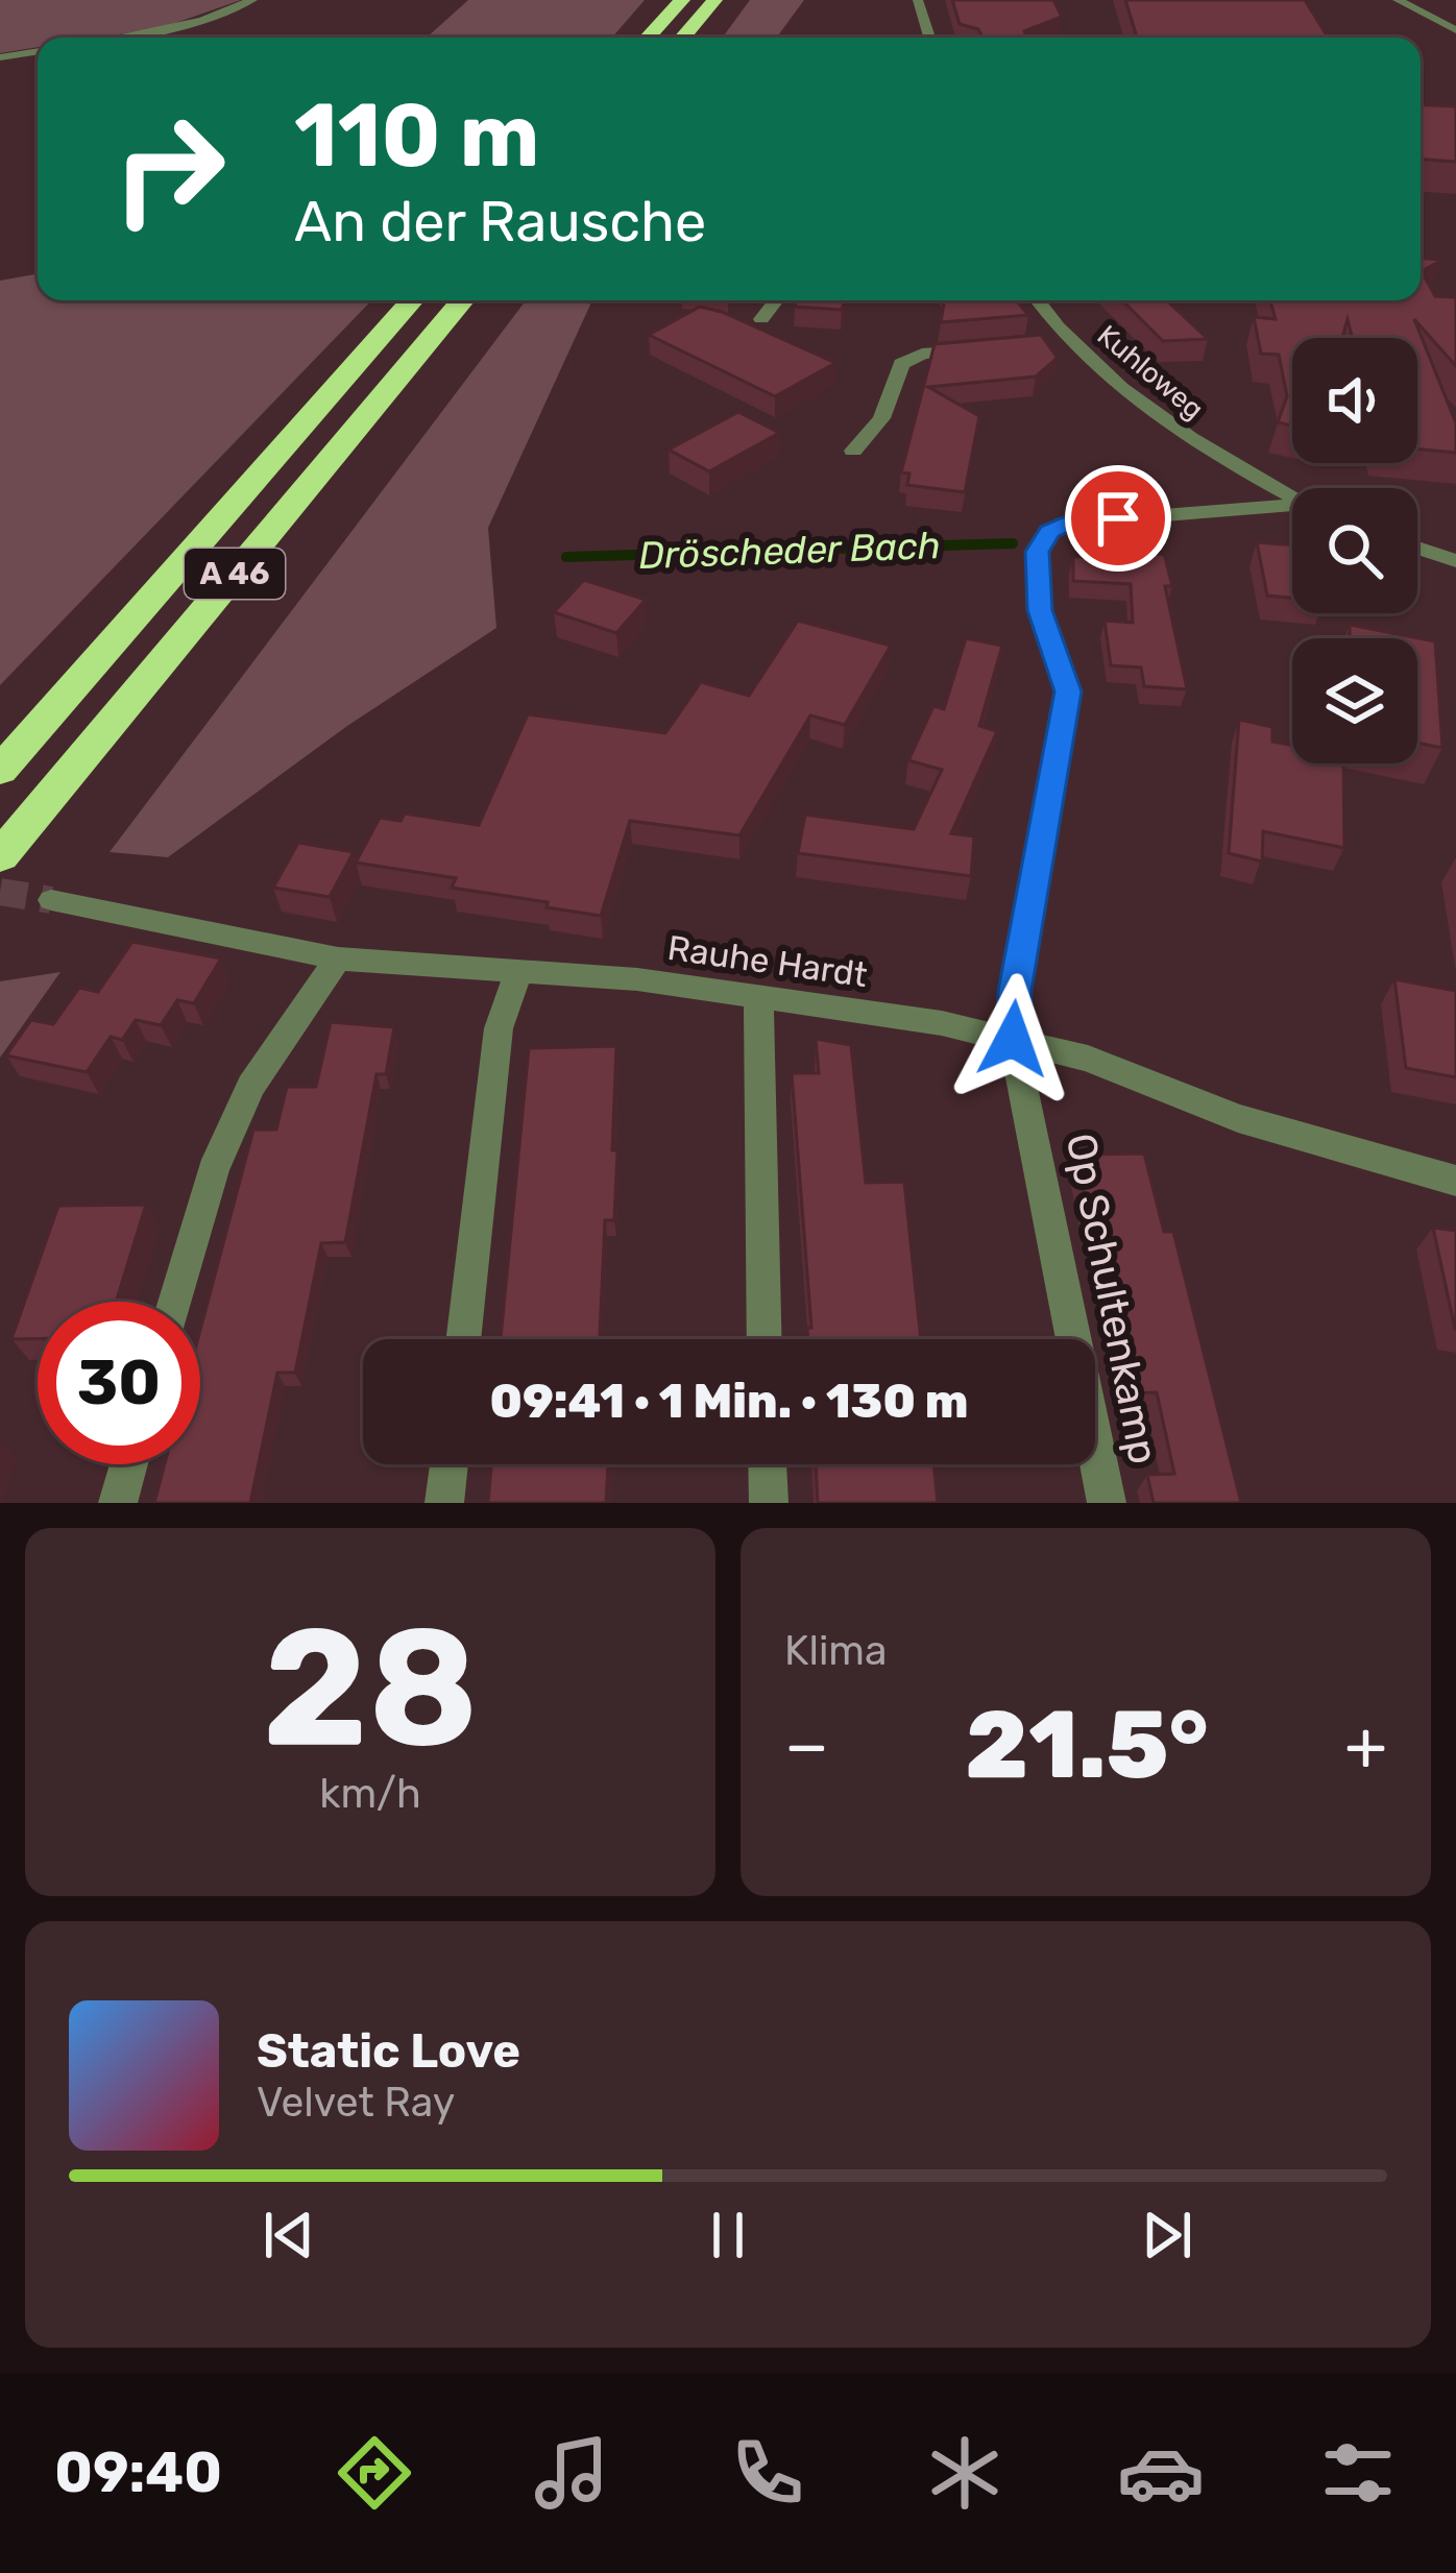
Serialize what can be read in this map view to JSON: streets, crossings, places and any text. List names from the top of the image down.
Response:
{
  "streets": {
    "highway": ["A 46"],
    "street": ["Kuhloweg", "Rauhe Hardt", "Op Schultenkamp"]
  },
  "crossings": [
    ["Rauhe Hardt", "Op Schultenkamp"]
  ],
  "water": ["Dröscheder Bach"],
  "page": {
    "turn": ["110 m", "An der Rausche"],
    "limit": "30",
    "trip": "09:41 · 1 Min. · 130 m",
    "tile": [
      ["28", "km/h"],
      "Klima"
    ],
    "heat": ["−", "21.5°", "+"],
    "song": ["Static Love", "Velvet Ray"],
    "tabs": "09:40"
  }
}
